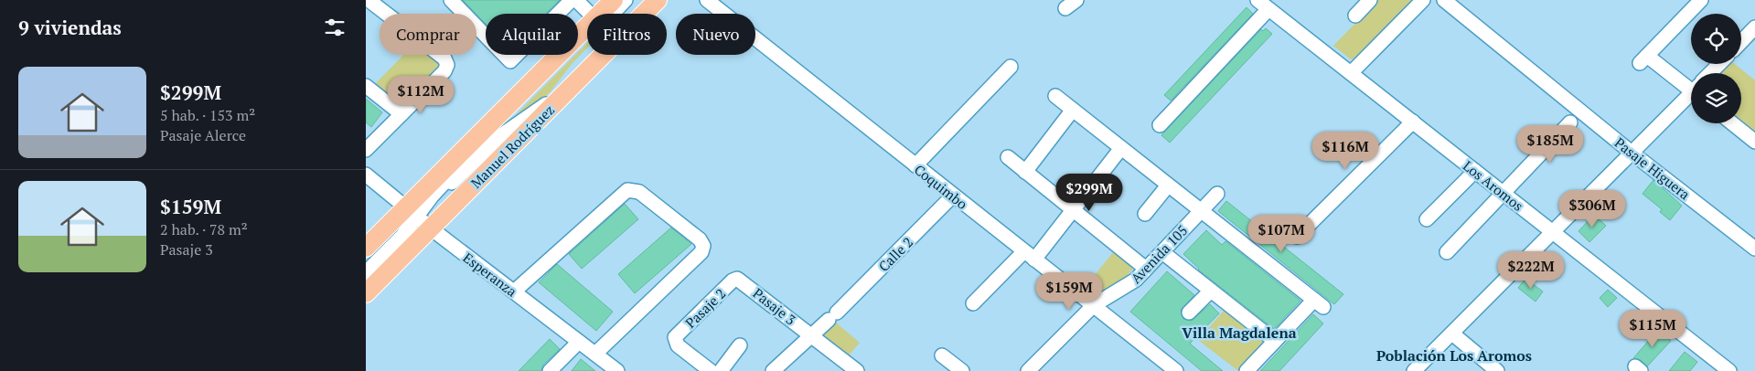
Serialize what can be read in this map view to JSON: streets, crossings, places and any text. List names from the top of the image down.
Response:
{
  "streets": {
    "main road": ["Manuel Rodríguez"],
    "street": [
      "Pasaje Higuera",
      "Los Aromos",
      "Coquimbo",
      "Calle 2",
      "Avenida 105",
      "Esperanza",
      "Pasaje 3",
      "Pasaje 2"
    ]
  },
  "crossings": [
    ["Manuel Rodríguez", "Esperanza"],
    ["Coquimbo", "Calle 2"],
    ["Coquimbo", "Avenida 105"],
    ["Calle 2", "Pasaje 3"],
    ["Pasaje 3", "Pasaje 2"]
  ],
  "districts": ["Villa Magdalena", "Población Los Aromos"],
  "page": {
    "heading": "9 viviendas",
    "chip": [
      "Comprar",
      "Alquilar",
      "Filtros",
      "Nuevo"
    ],
    "list": [
      {
        "name": "$299M",
        "note": "5 hab. · 153 m² · Pasaje Alerce"
      },
      {
        "name": "$159M",
        "note": "2 hab. · 78 m² · Pasaje 3"
      }
    ],
    "price": [
      "$112M",
      "$185M",
      "$116M",
      "$299M",
      "$306M",
      "$107M",
      "$222M",
      "$159M",
      "$115M"
    ]
  }
}
